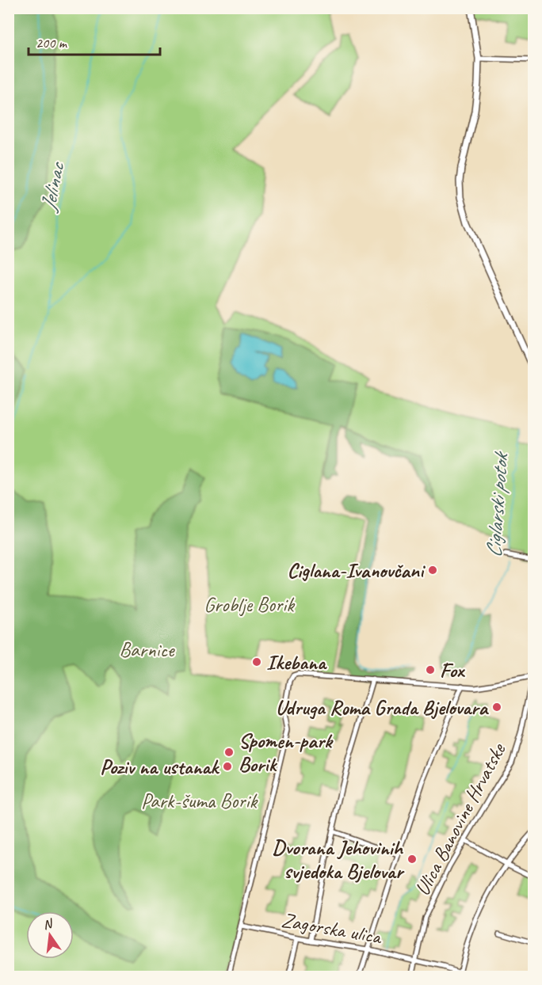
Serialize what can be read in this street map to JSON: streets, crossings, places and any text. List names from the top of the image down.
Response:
{
  "streets": {
    "street": ["Ulica Banovine Hrvatske", "Zagorska ulica"]
  },
  "crossings": [
    ["Ulica Banovine Hrvatske", "Zagorska ulica"]
  ],
  "water": ["Jelinac", "Ciglarski potok"],
  "parks": ["Groblje Borik", "Barnice", "Park-šuma Borik"],
  "places": [
    "Ciglana-Ivanovčani",
    "Ikebana",
    "Fox",
    "Udruga Roma Grada Bjelovara",
    "Spomen-park Borik",
    "Poziv na ustanak",
    "Dvorana Jehovinih svjedoka Bjelovar"
  ],
  "scale_bar": "200 m",
  "north": "top"
}
